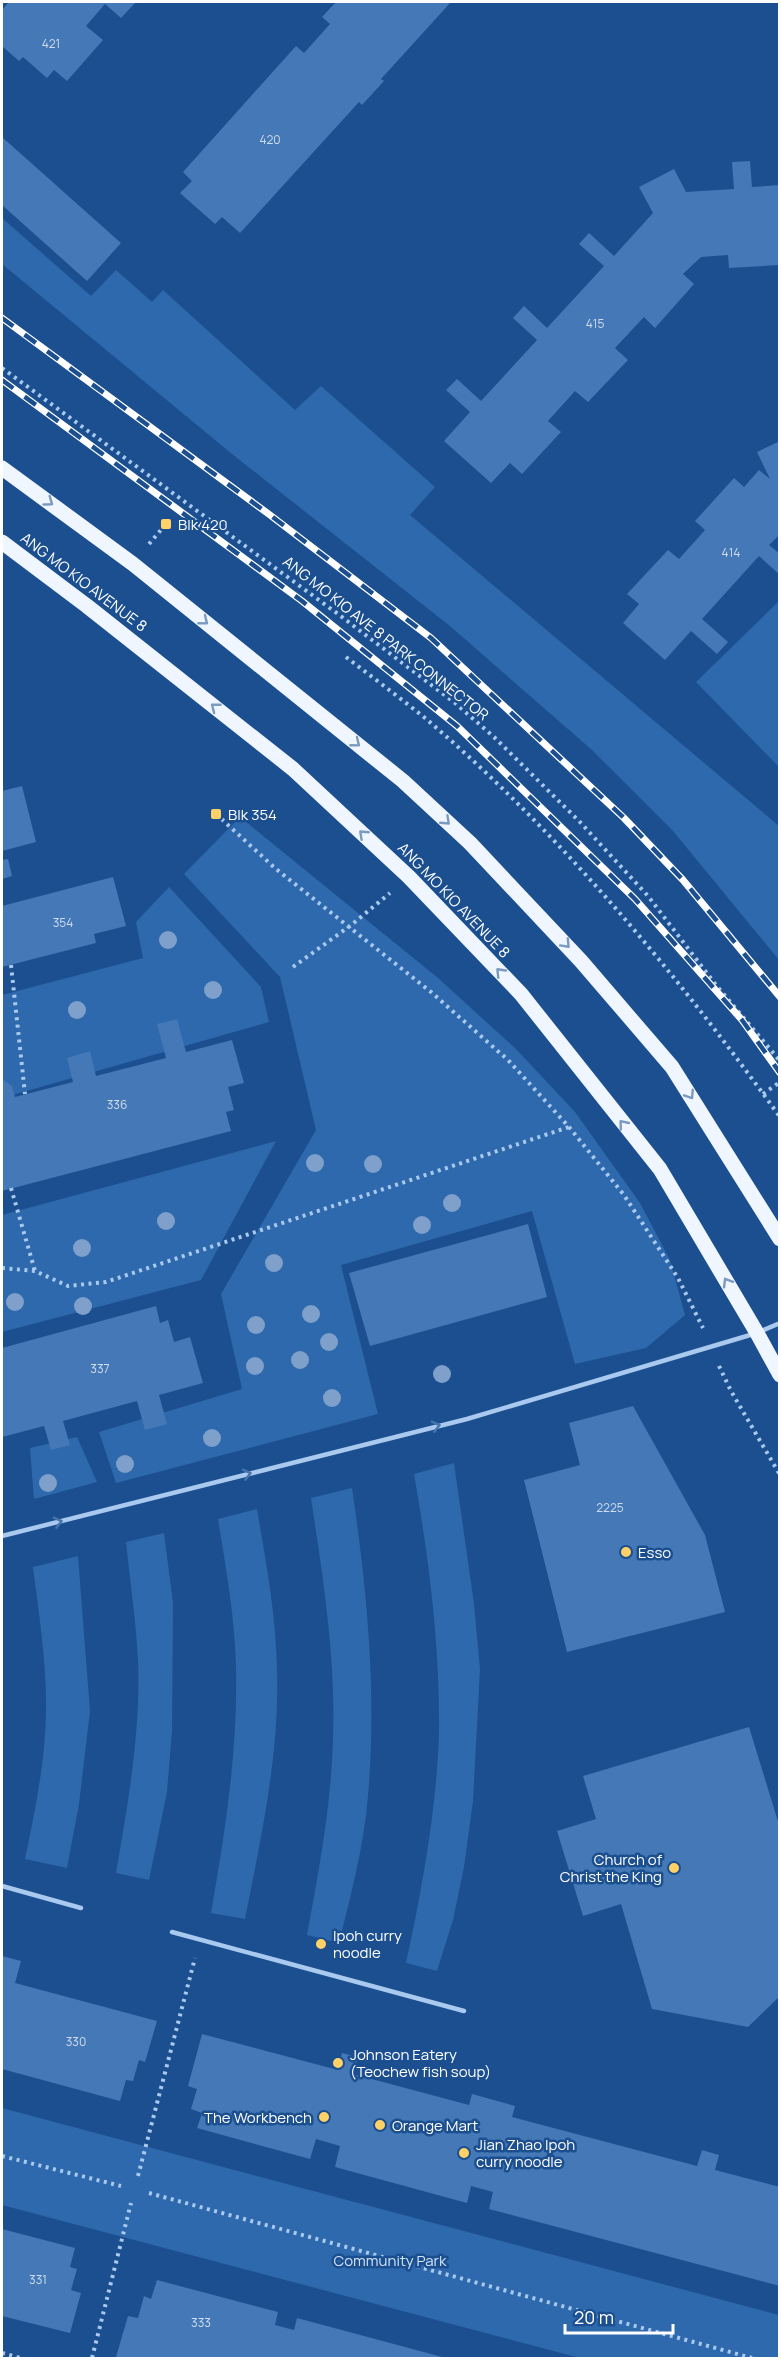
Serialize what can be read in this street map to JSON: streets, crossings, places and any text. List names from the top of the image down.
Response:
{
  "streets": {
    "main road": ["ANG MO KIO AVENUE 8"],
    "path": ["ANG MO KIO AVE 8 PARK CONNECTOR"]
  },
  "parks": ["Community Park"],
  "places": {
    "transit": ["Blk 420", "Blk 354"],
    "other": [
      "Esso",
      "Church of Christ the King",
      "Ipoh curry noodle",
      "Johnson Eatery (Teochew fish soup)",
      "The Workbench",
      "Orange Mart",
      "Jian Zhao Ipoh curry noodle"
    ]
  },
  "house_numbers": [
    "421",
    "420",
    "415",
    "414",
    "354",
    "336",
    "337",
    "2225",
    "330",
    "331",
    "333"
  ],
  "scale_bar": "20 m"
}
